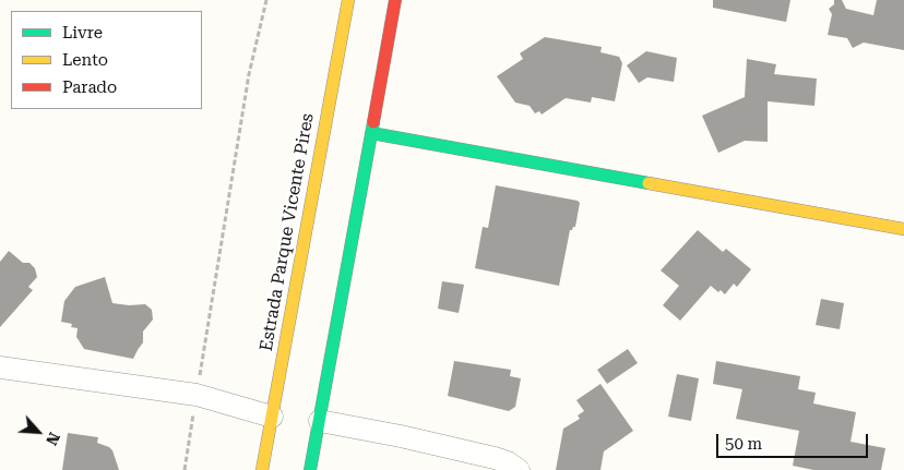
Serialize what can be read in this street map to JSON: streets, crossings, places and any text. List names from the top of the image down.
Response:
{
  "streets": {
    "main road": ["Estrada Parque Vicente Pires"]
  },
  "legend": ["Livre", "Lento", "Parado"],
  "scale_bar": "50 m",
  "north": "bottom right"
}
